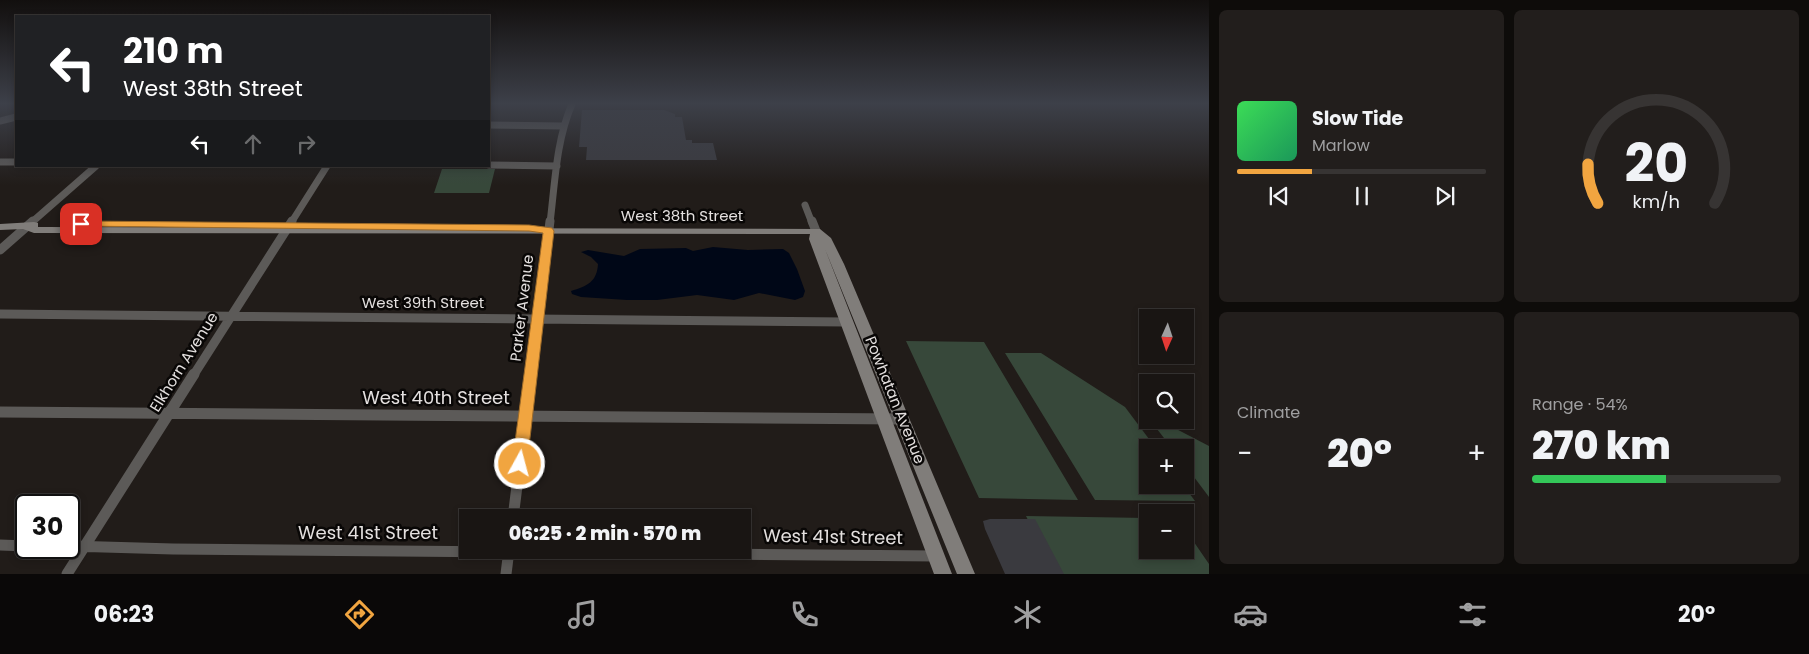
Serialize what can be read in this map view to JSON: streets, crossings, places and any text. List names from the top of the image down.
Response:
{
  "streets": {
    "street": [
      "West 38th Street",
      "West 39th Street",
      "Parker Avenue",
      "Elkhorn Avenue",
      "West 40th Street",
      "Powhatan Avenue",
      "West 41st Street"
    ]
  },
  "crossings": [
    ["West 38th Street", "Parker Avenue"],
    ["West 38th Street", "Elkhorn Avenue"],
    ["West 38th Street", "Powhatan Avenue"],
    ["West 39th Street", "Parker Avenue"],
    ["West 39th Street", "Elkhorn Avenue"],
    ["West 39th Street", "Powhatan Avenue"],
    ["Parker Avenue", "West 40th Street"],
    ["Elkhorn Avenue", "West 40th Street"],
    ["Elkhorn Avenue", "West 41st Street"],
    ["West 40th Street", "Powhatan Avenue"],
    ["Powhatan Avenue", "West 41st Street"]
  ],
  "north": "bottom",
  "page": {
    "turn": ["210 m", "West 38th Street"],
    "song": ["Slow Tide", "Marlow"],
    "map_buttons": ["+", "−"],
    "tile": [
      "Climate",
      ["Range · 54%", "270 km"]
    ],
    "heat": ["−", "20°", "+"],
    "limit": "30",
    "trip": "06:25 · 2 min · 570 m",
    "tabs": ["06:23", "20°"],
    "gauge": ["20", "km/h"]
  }
}
